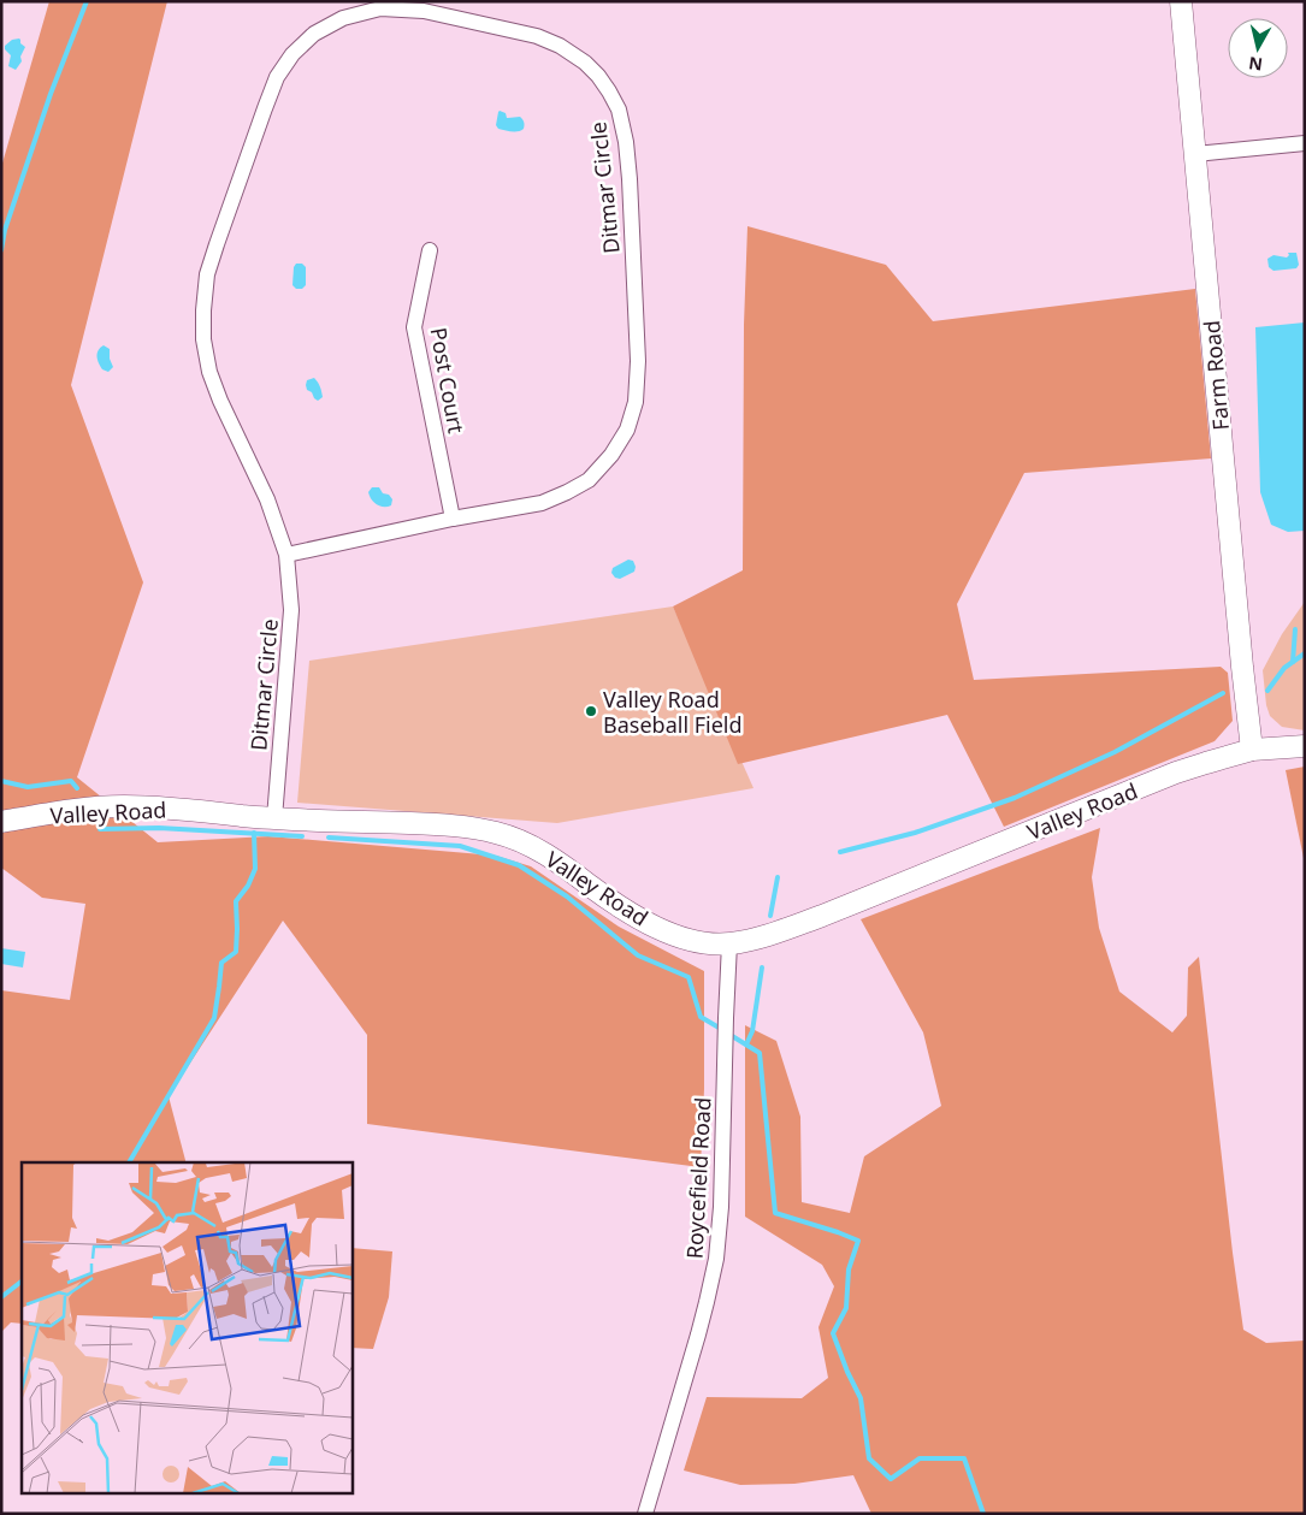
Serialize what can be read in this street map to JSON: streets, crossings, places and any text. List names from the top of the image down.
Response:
{
  "streets": {
    "street": [
      "Ditmar Circle",
      "Farm Road",
      "Post Court",
      "Valley Road",
      "Roycefield Road"
    ]
  },
  "crossings": [
    ["Ditmar Circle", "Post Court"],
    ["Ditmar Circle", "Valley Road"],
    ["Farm Road", "Valley Road"],
    ["Valley Road", "Roycefield Road"]
  ],
  "places": ["Valley Road Baseball Field"],
  "north": "bottom"
}
